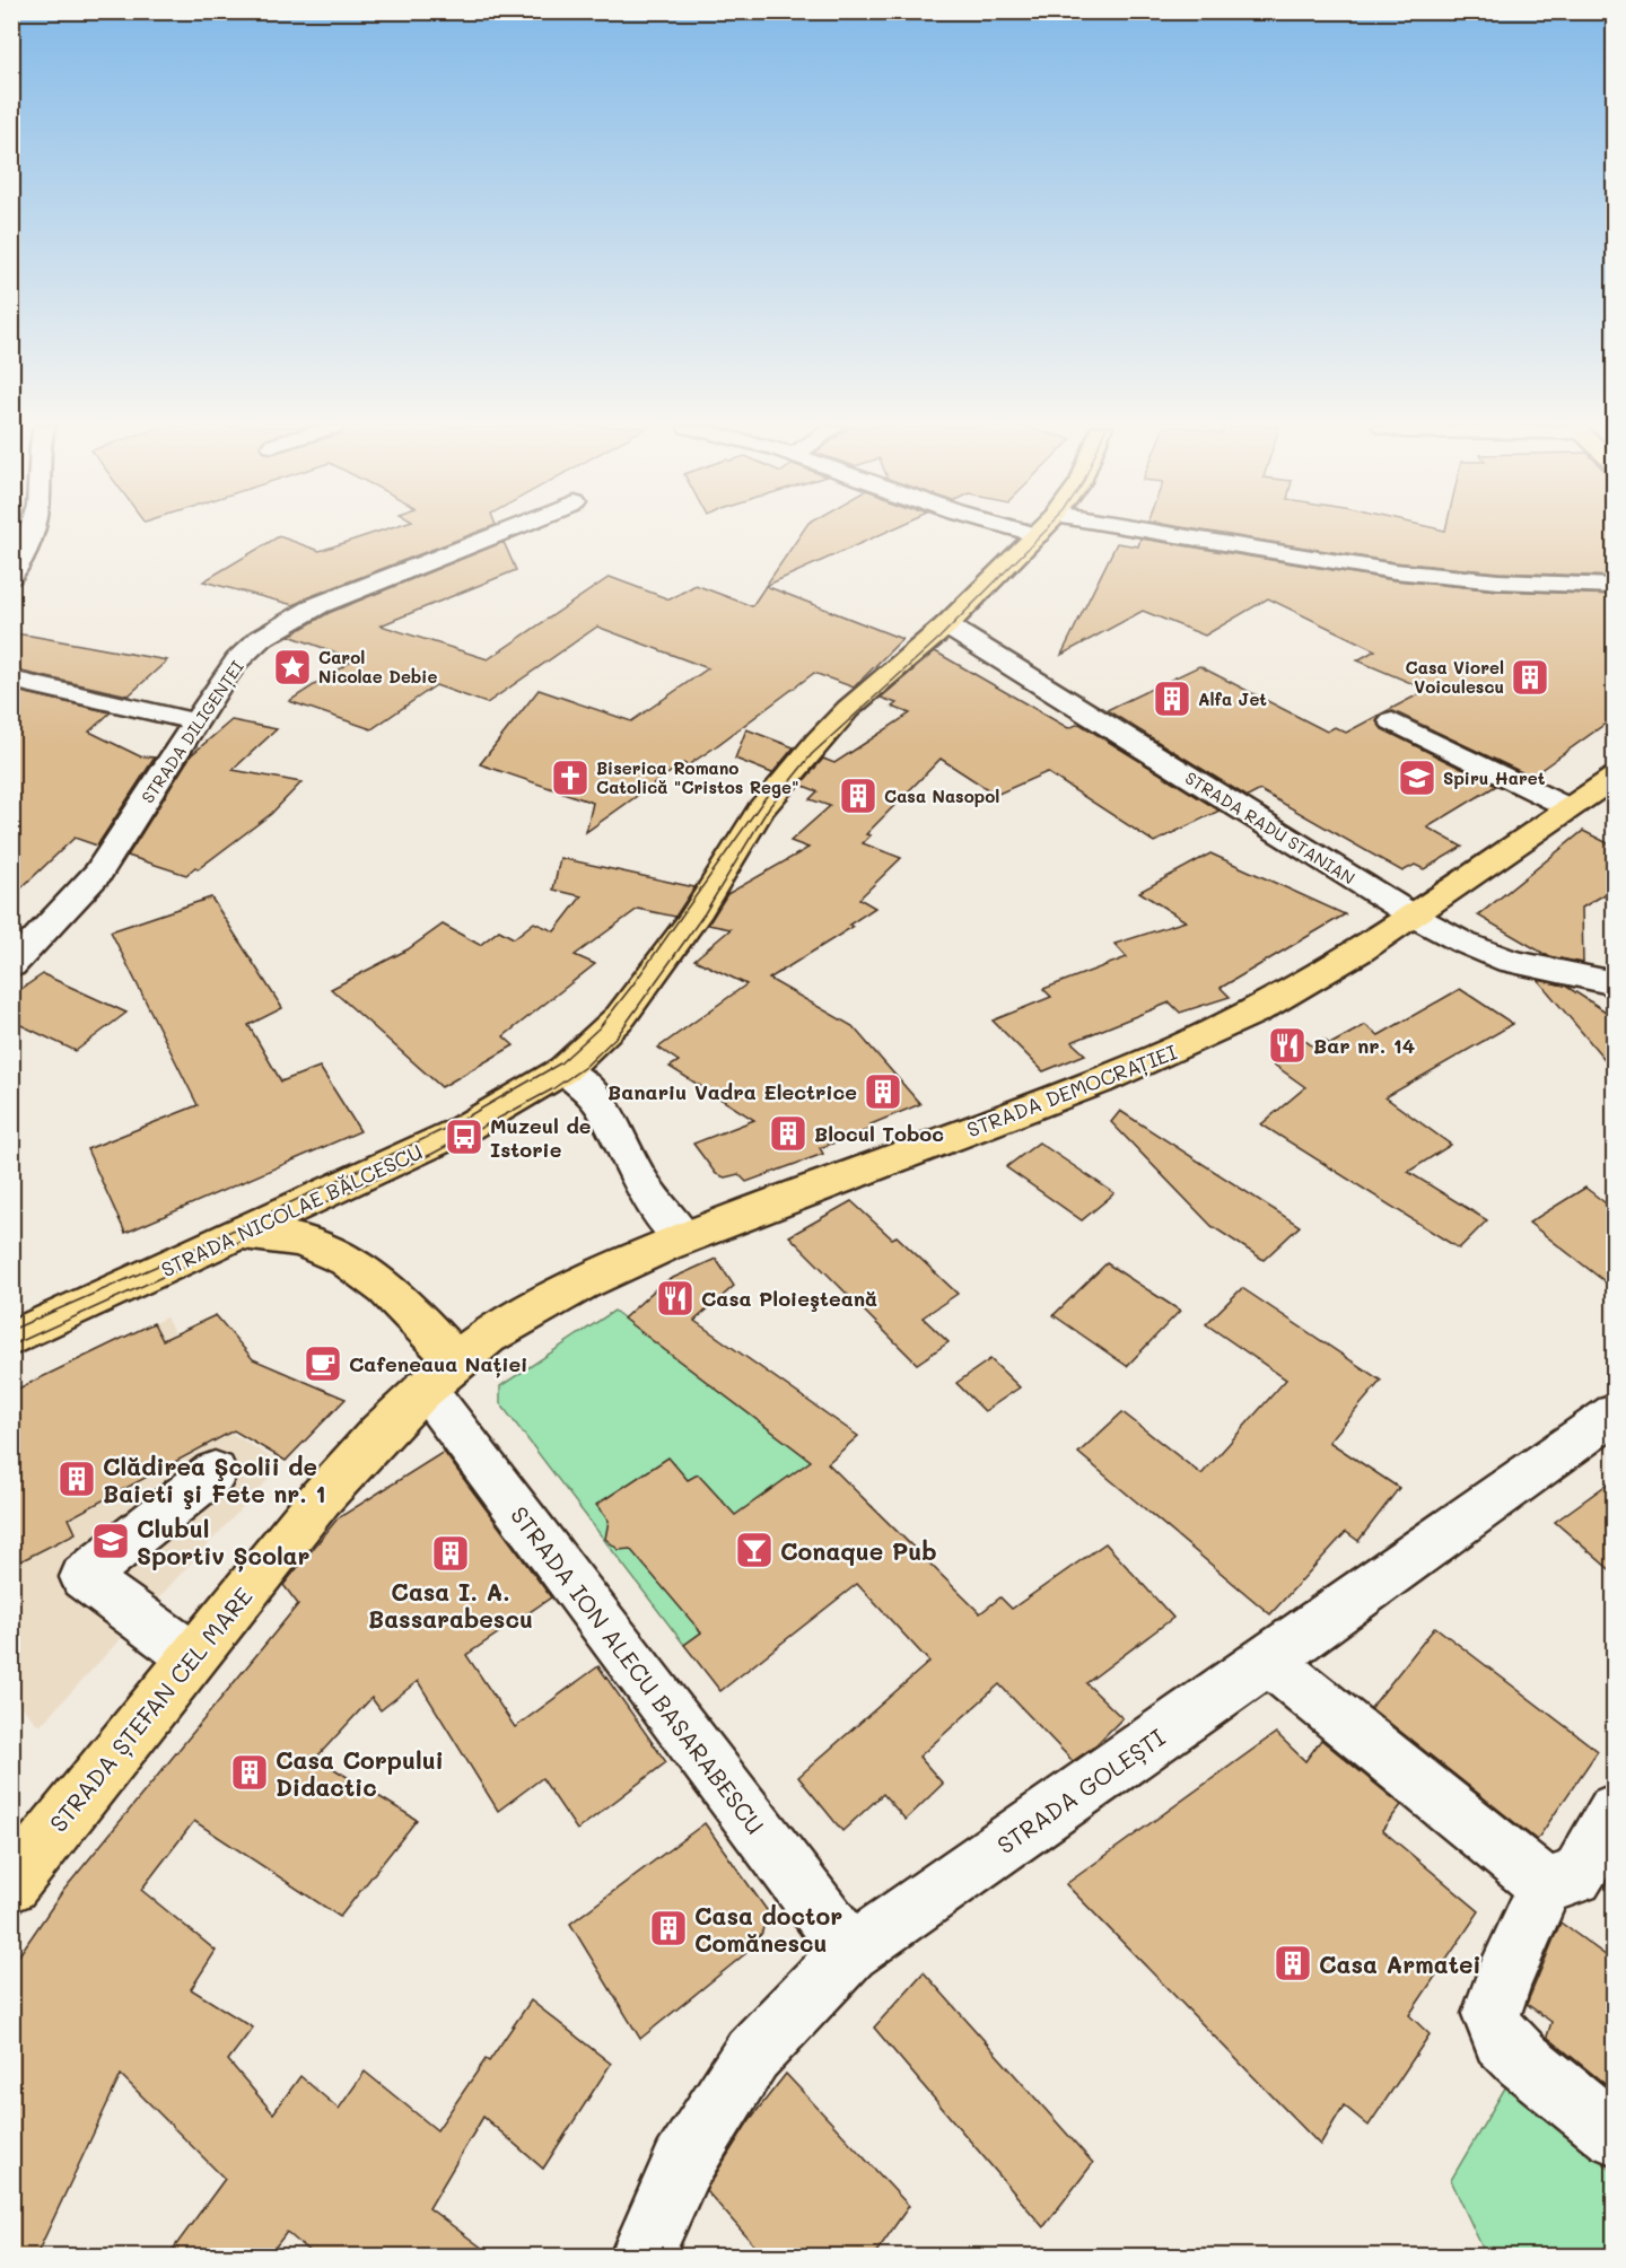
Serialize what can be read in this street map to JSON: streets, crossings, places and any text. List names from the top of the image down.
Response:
{
  "streets": {
    "main road": ["STRADA DEMOCRAȚIEI", "STRADA NICOLAE BĂLCESCU", "STRADA ȘTEFAN CEL MARE"],
    "street": [
      "STRADA DILIGENȚEI",
      "STRADA RADU STANIAN",
      "STRADA ION ALECU BASARABESCU",
      "STRADA GOLEȘTI"
    ]
  },
  "crossings": [
    ["STRADA RADU STANIAN", "STRADA DEMOCRAȚIEI"],
    ["STRADA DEMOCRAȚIEI", "STRADA ȘTEFAN CEL MARE"],
    ["STRADA ION ALECU BASARABESCU", "STRADA ȘTEFAN CEL MARE"],
    ["STRADA ION ALECU BASARABESCU", "STRADA GOLEȘTI"]
  ],
  "places": {
    "place": ["Carol Nicolae Debie"],
    "building": [
      "Casa Viorel Voiculescu",
      "Alfa Jet",
      "Casa Nasopol",
      "Banariu Vadra Electrice",
      "Blocul Toboc",
      "Clădirea Şcolii de Baieti şi Fete nr. 1",
      "Casa I. A. Bassarabescu",
      "Casa Corpului Didactic",
      "Casa doctor Comănescu",
      "Casa Armatei"
    ],
    "church": ["Biserica Romano Catolică \"Cristos Rege\""],
    "school or university": ["Spiru Haret", "Clubul Sportiv Școlar"],
    "restaurant": ["Bar nr. 14", "Casa Ploieşteană"],
    "bus stop": ["Muzeul de Istorie"],
    "cafe": ["Cafeneaua Nației"],
    "bar": ["Conaque Pub"]
  }
}
